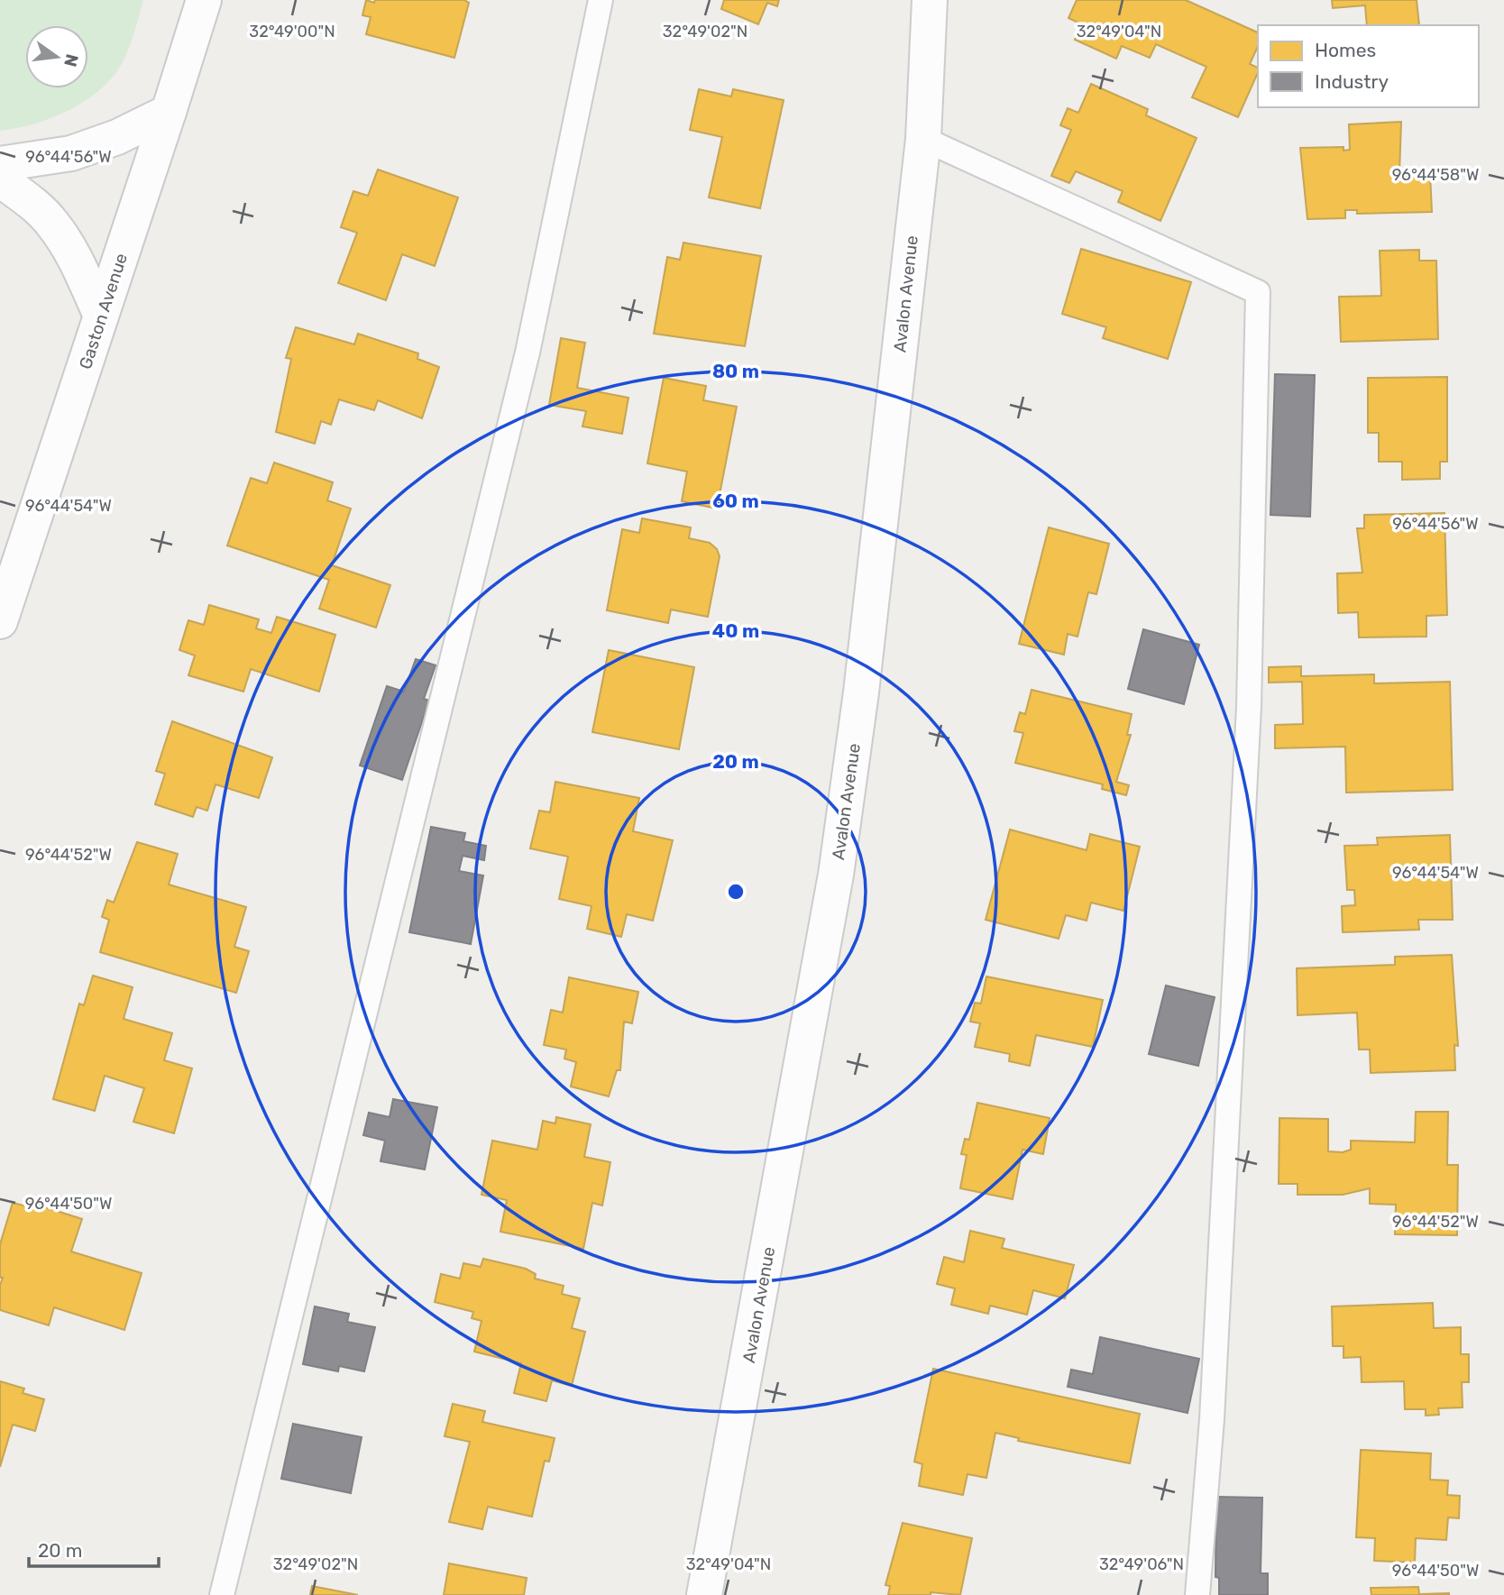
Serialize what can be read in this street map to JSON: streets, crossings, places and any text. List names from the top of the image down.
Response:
{
  "streets": {
    "street": ["Avalon Avenue", "Gaston Avenue"]
  },
  "legend": ["Homes", "Industry"],
  "scale_bar": "20 m",
  "north": "right",
  "coordinates": [
    "32°49'00\"N",
    "32°49'02\"N",
    "32°49'04\"N",
    "96°44'56\"W",
    "96°44'58\"W",
    "96°44'54\"W",
    "96°44'52\"W",
    "96°44'50\"W",
    "32°49'06\"N"
  ],
  "rings": [
    "80 m",
    "60 m",
    "40 m",
    "20 m"
  ]
}
